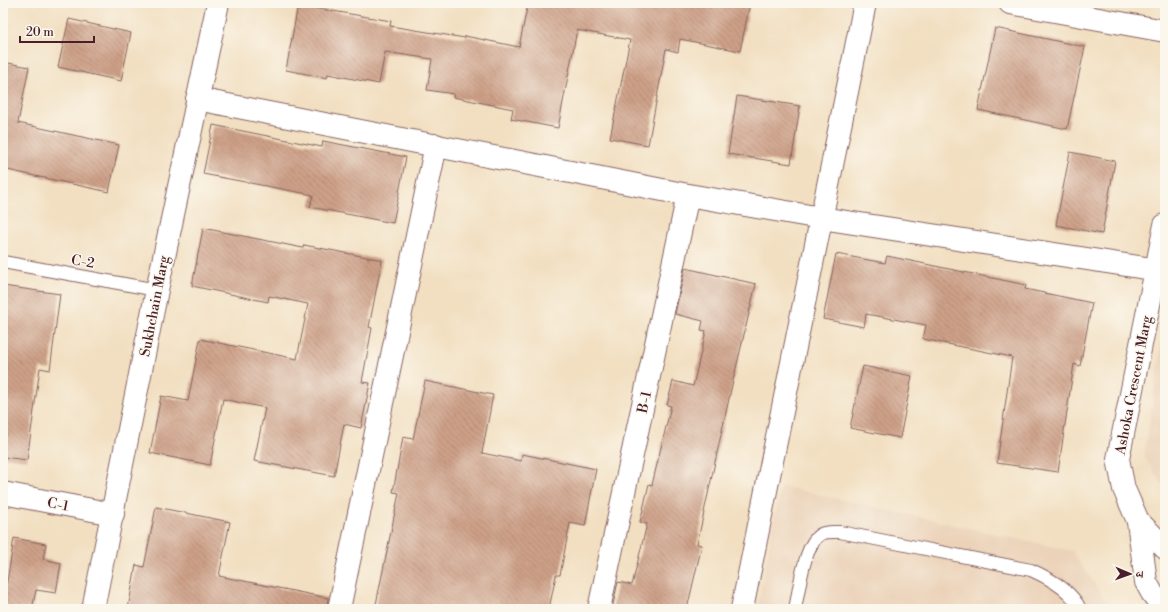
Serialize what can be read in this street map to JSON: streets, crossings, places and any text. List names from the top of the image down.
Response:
{
  "streets": {
    "street": [
      "Sukhchain Marg",
      "Ashoka Crescent Marg",
      "B-1",
      "C-1"
    ],
    "lane": ["C-2"]
  },
  "crossings": [
    ["C-2", "Sukhchain Marg"],
    ["Sukhchain Marg", "C-1"]
  ],
  "scale_bar": "20 m",
  "north": "right"
}
